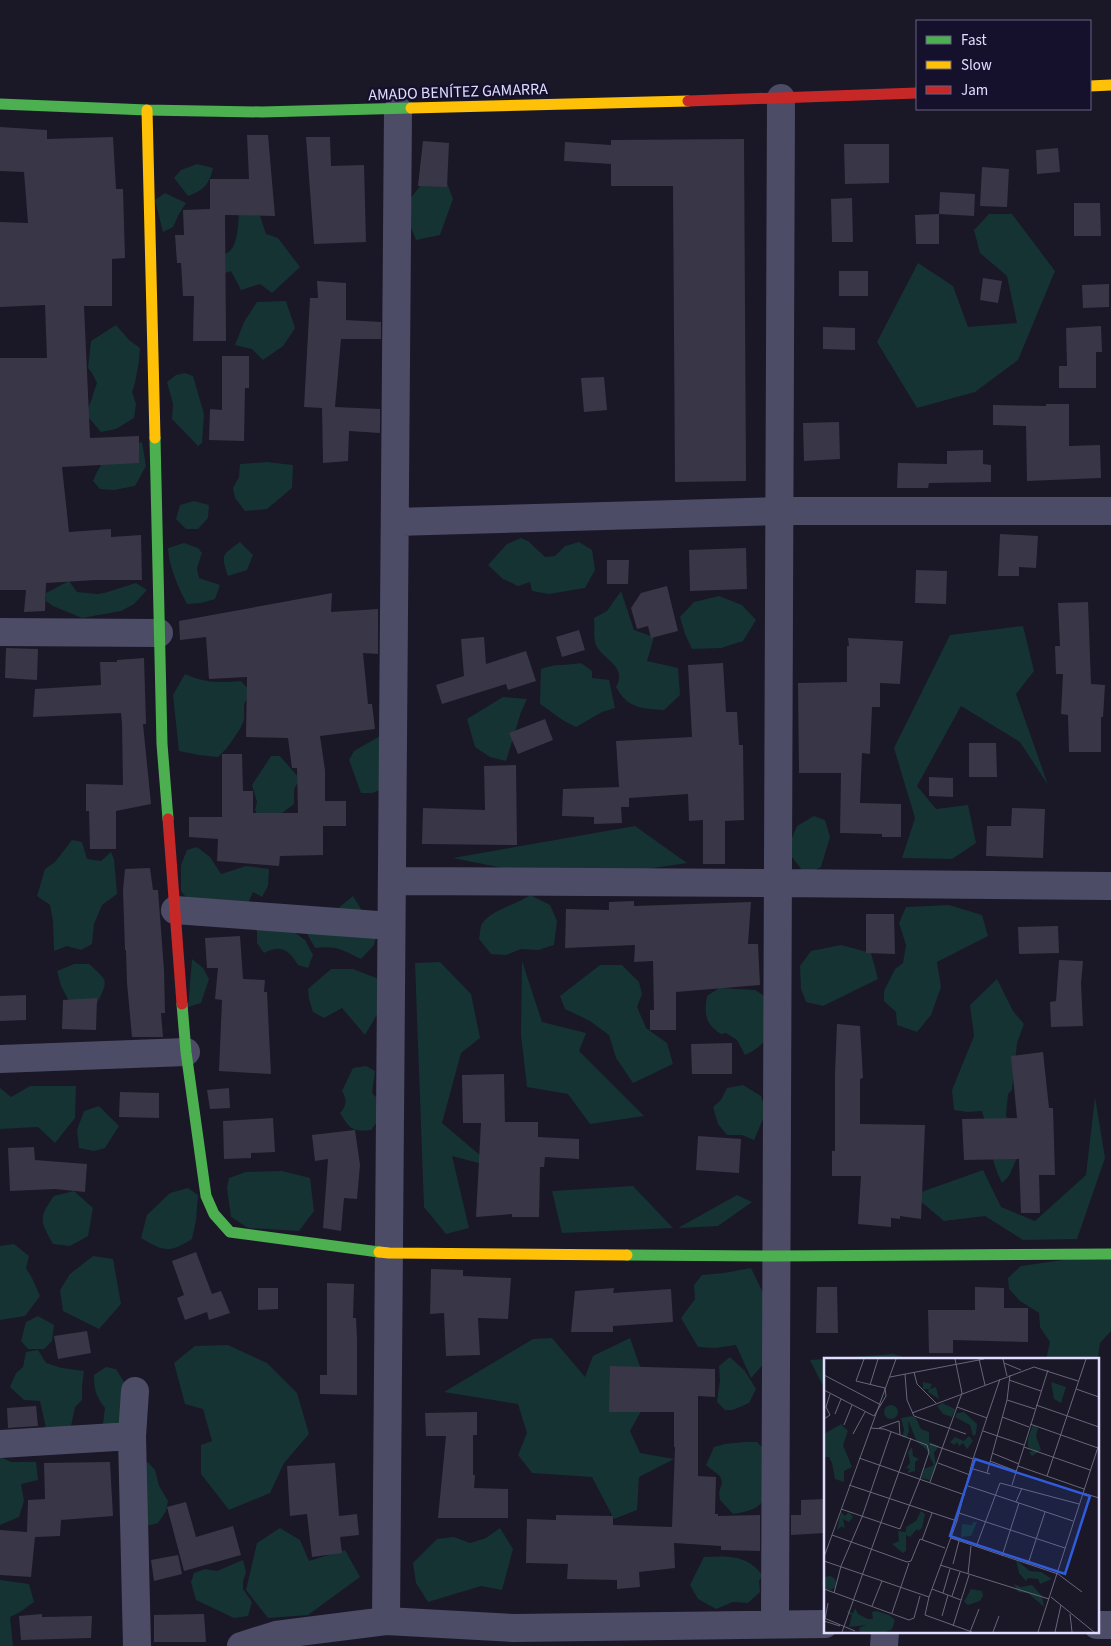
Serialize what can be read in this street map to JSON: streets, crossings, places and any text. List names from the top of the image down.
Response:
{
  "streets": {
    "street": ["AMADO BENÍTEZ GAMARRA"]
  },
  "legend": ["Fast", "Slow", "Jam"]
}
